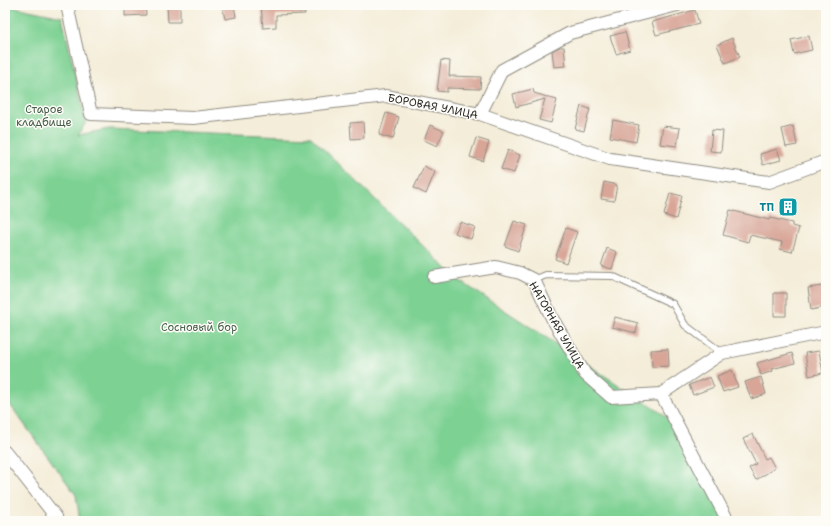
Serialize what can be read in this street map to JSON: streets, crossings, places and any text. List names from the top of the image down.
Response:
{
  "streets": {
    "street": ["БОРОВАЯ УЛИЦА", "НАГОРНАЯ УЛИЦА"]
  },
  "parks": ["Старое кладбище", "Сосновый бор"],
  "places": {
    "building": ["ТП"]
  }
}
